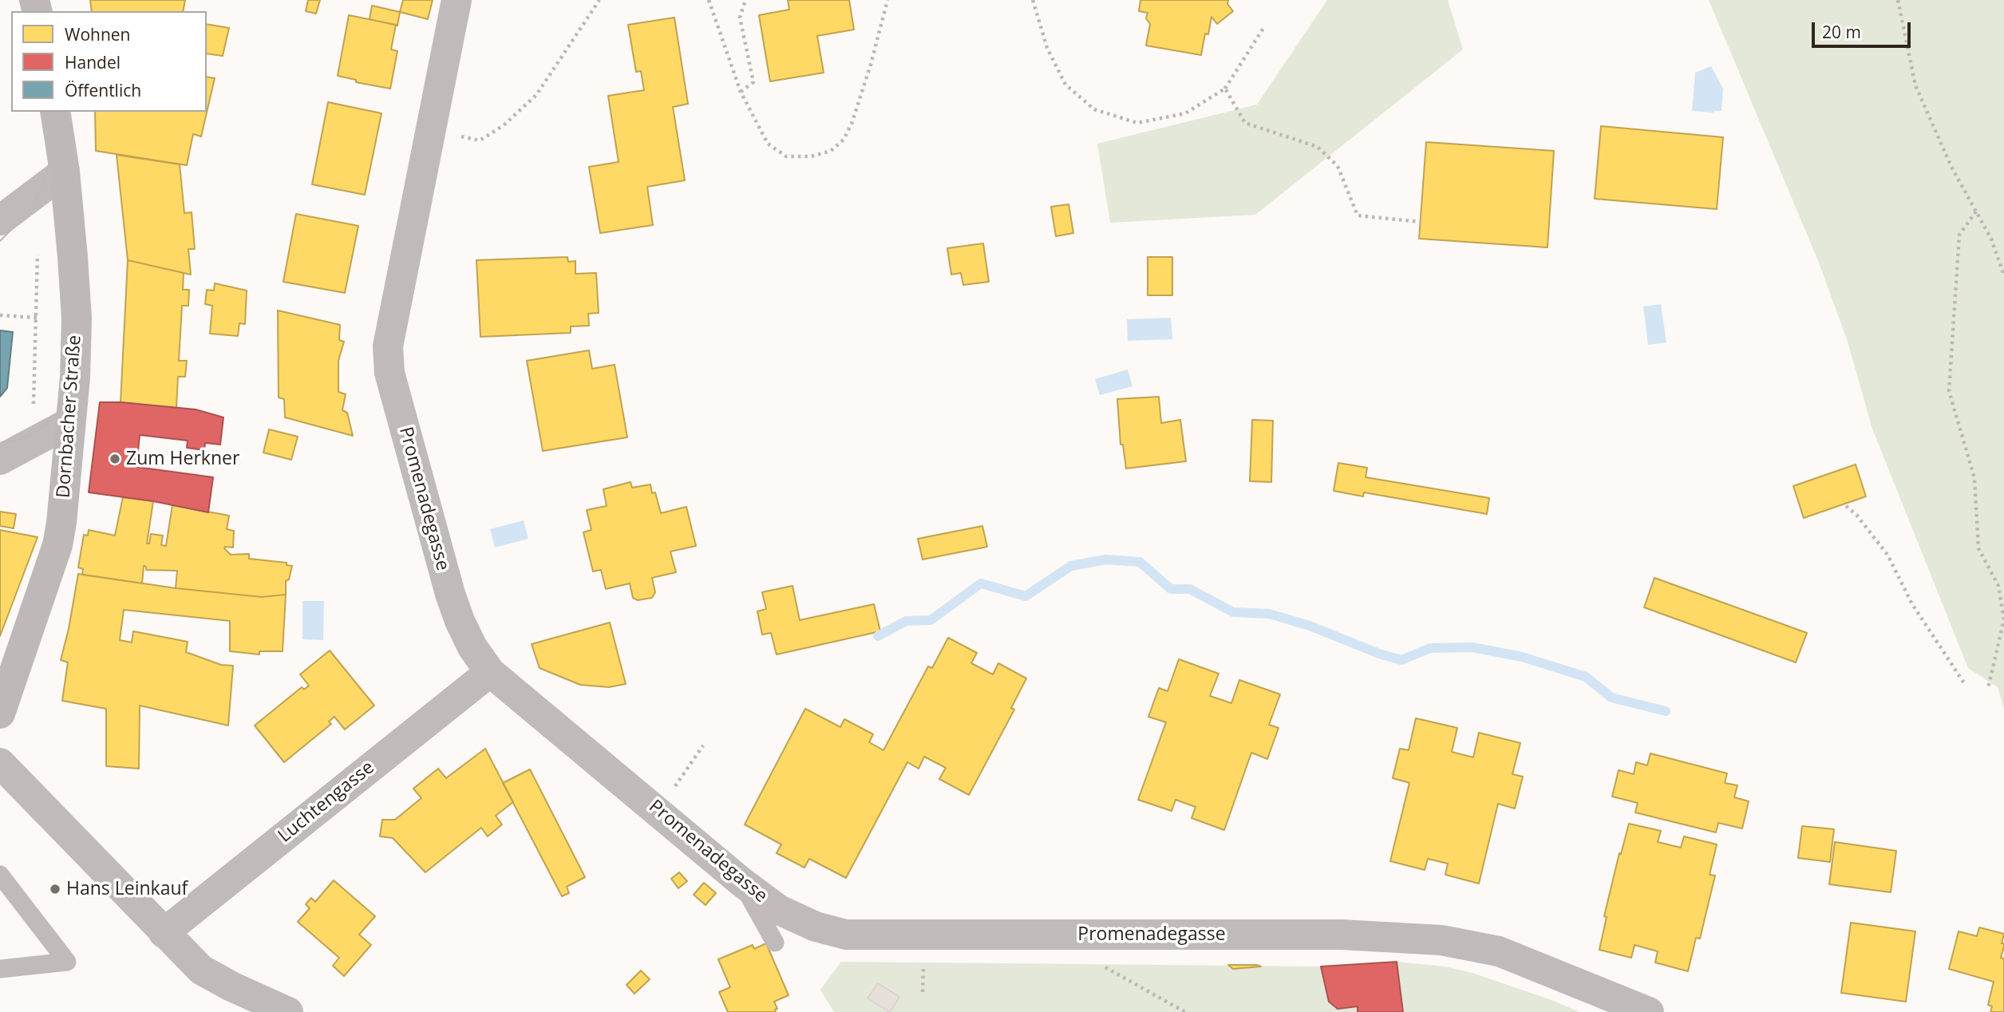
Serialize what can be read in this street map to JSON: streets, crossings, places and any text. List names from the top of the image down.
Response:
{
  "streets": {
    "main road": ["Dornbacher Straße"],
    "street": ["Promenadegasse", "Luchtengasse"]
  },
  "crossings": [
    ["Promenadegasse", "Luchtengasse"]
  ],
  "places": ["Zum Herkner", "Hans Leinkauf"],
  "legend": ["Wohnen", "Handel", "Öffentlich"],
  "scale_bar": "20 m"
}
